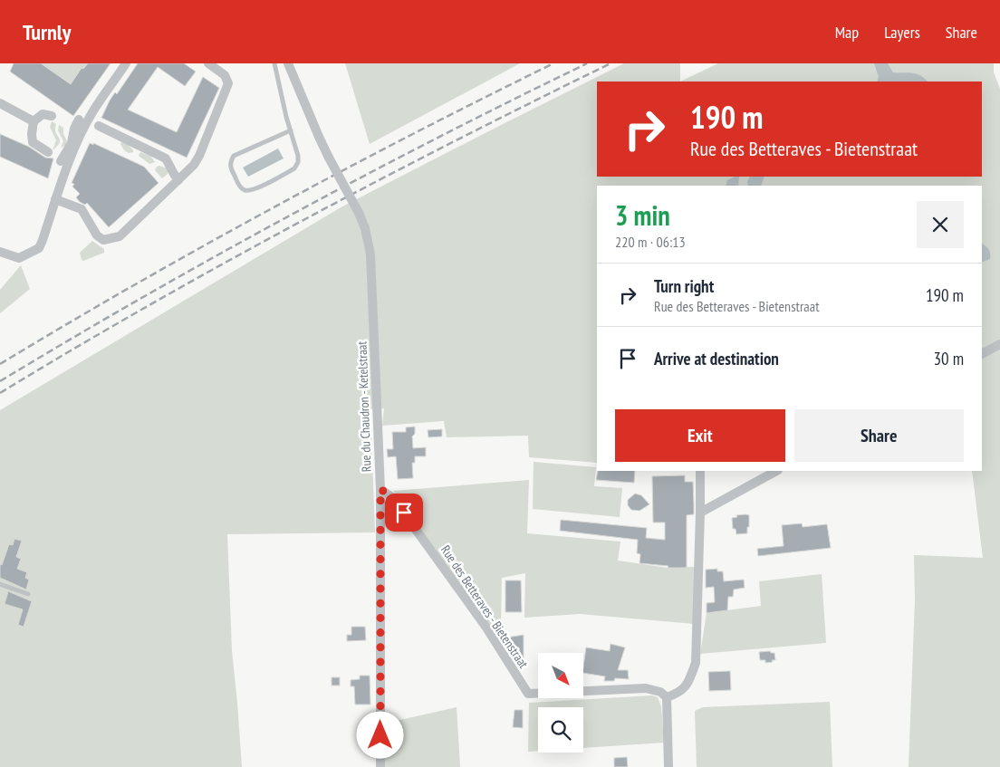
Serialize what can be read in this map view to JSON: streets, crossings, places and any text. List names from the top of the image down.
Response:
{
  "streets": {
    "street": ["Rue du Chaudron - Ketelstraat", "Rue des Betteraves - Bietenstraat"]
  },
  "crossings": [
    ["Rue du Chaudron - Ketelstraat", "Rue des Betteraves - Bietenstraat"]
  ],
  "north": "bottom right",
  "page": {
    "header": "Turnly",
    "nav": ["Map", "Layers", "Share"],
    "turn": ["190 m", "Rue des Betteraves - Bietenstraat"],
    "heading": ["3 min", "220 m · 06:13"],
    "list": [
      {
        "name": "Turn right",
        "note": "Rue des Betteraves - Bietenstraat",
        "value": "190 m"
      },
      {
        "name": "Arrive at destination",
        "value": "30 m"
      }
    ],
    "buttons": ["Exit", "Share"]
  }
}
